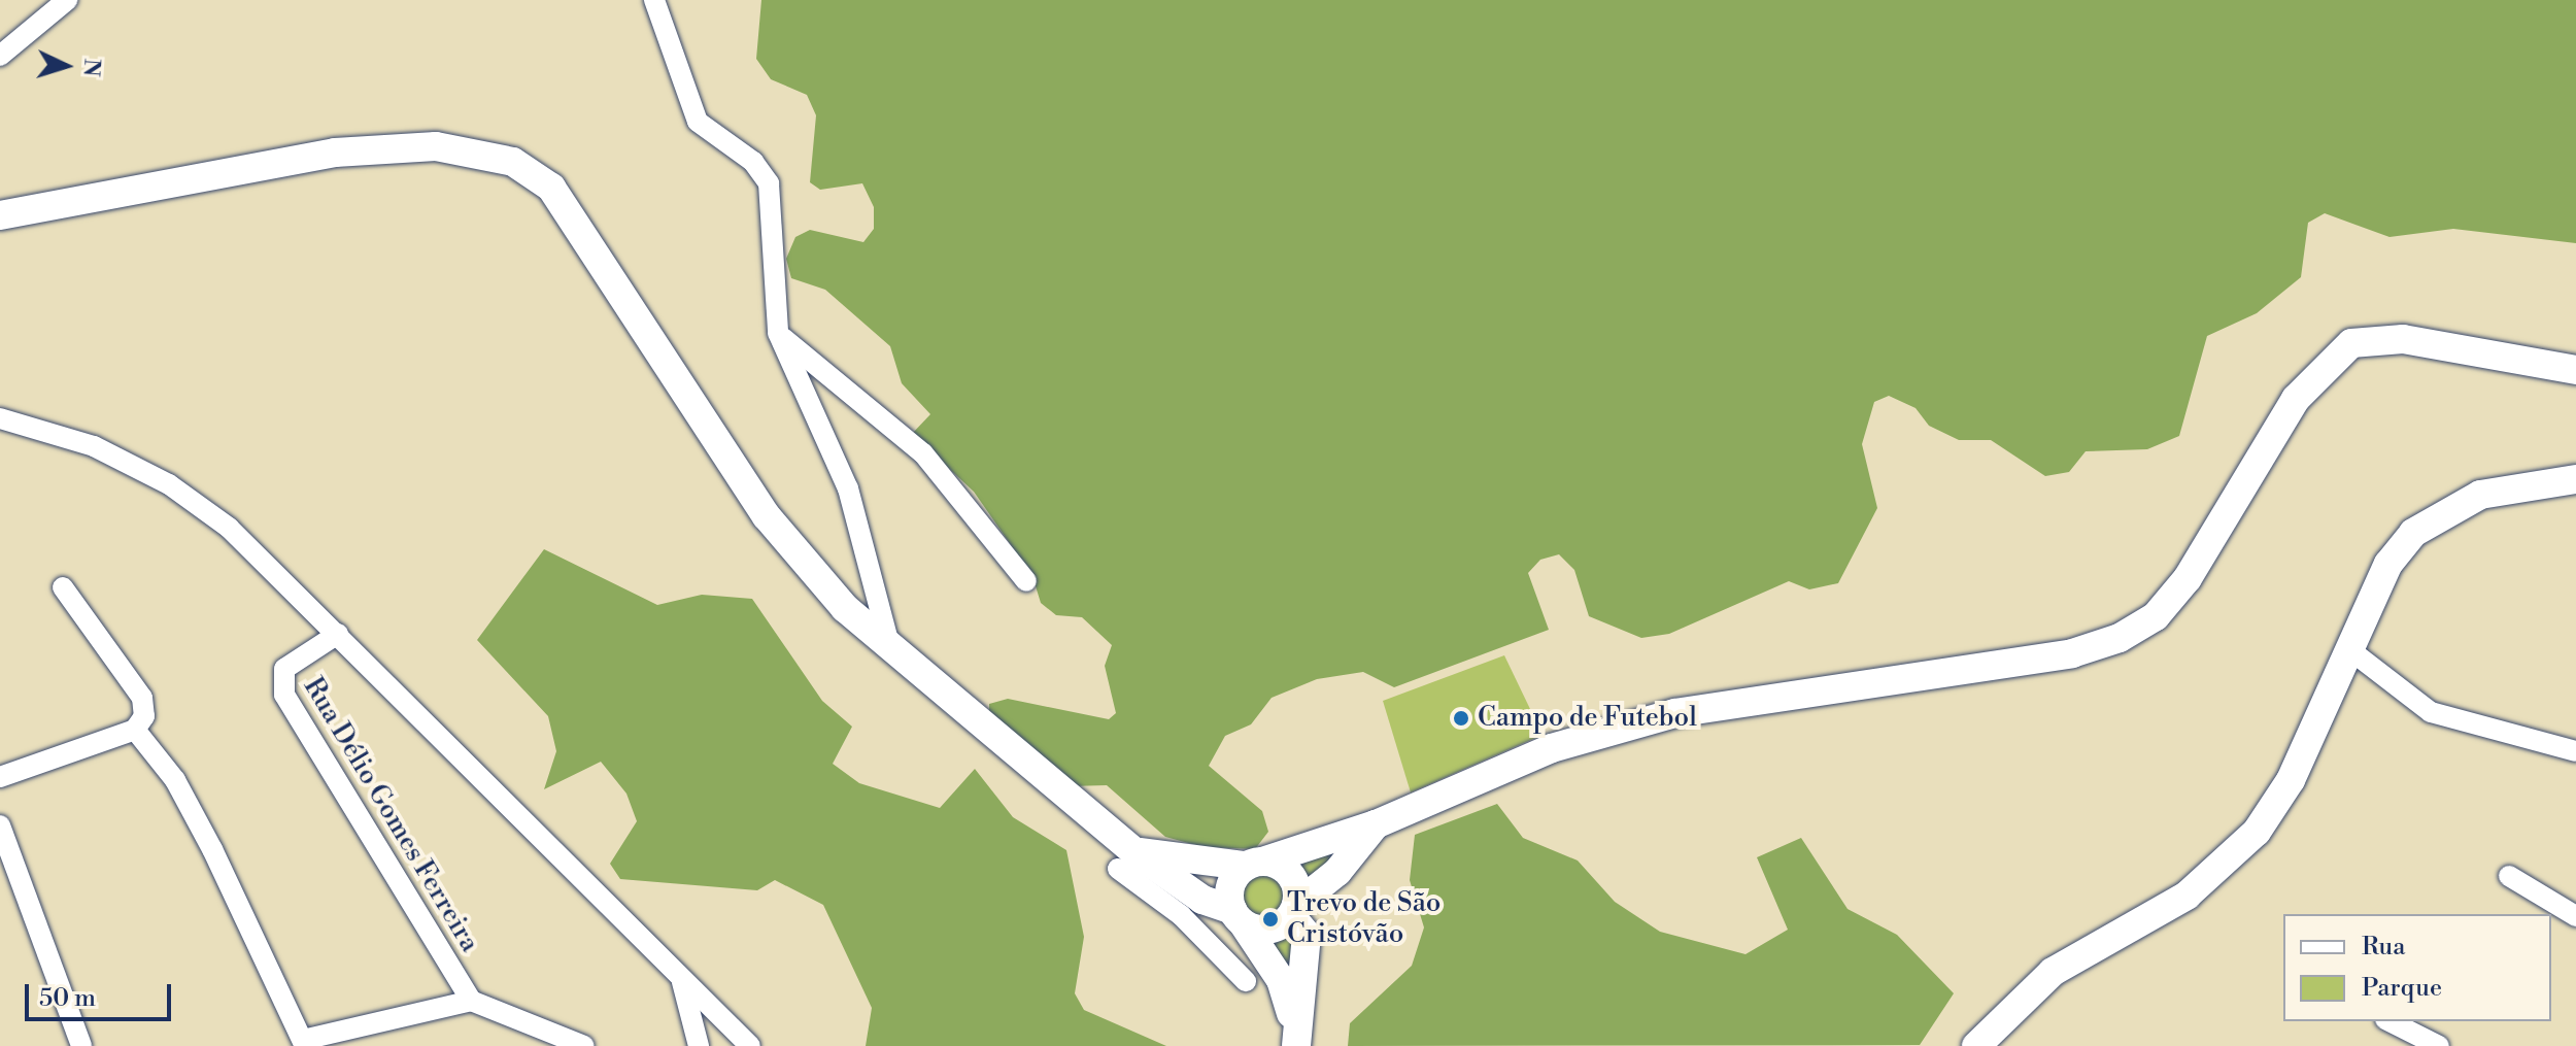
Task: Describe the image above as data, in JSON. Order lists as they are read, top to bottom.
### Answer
{
  "streets": {
    "street": ["Rua Délio Gomes Ferreira"]
  },
  "places": ["Campo de Futebol", "Trevo de São Cristóvão"],
  "legend": ["Rua", "Parque"],
  "scale_bar": "50 m",
  "north": "right"
}
